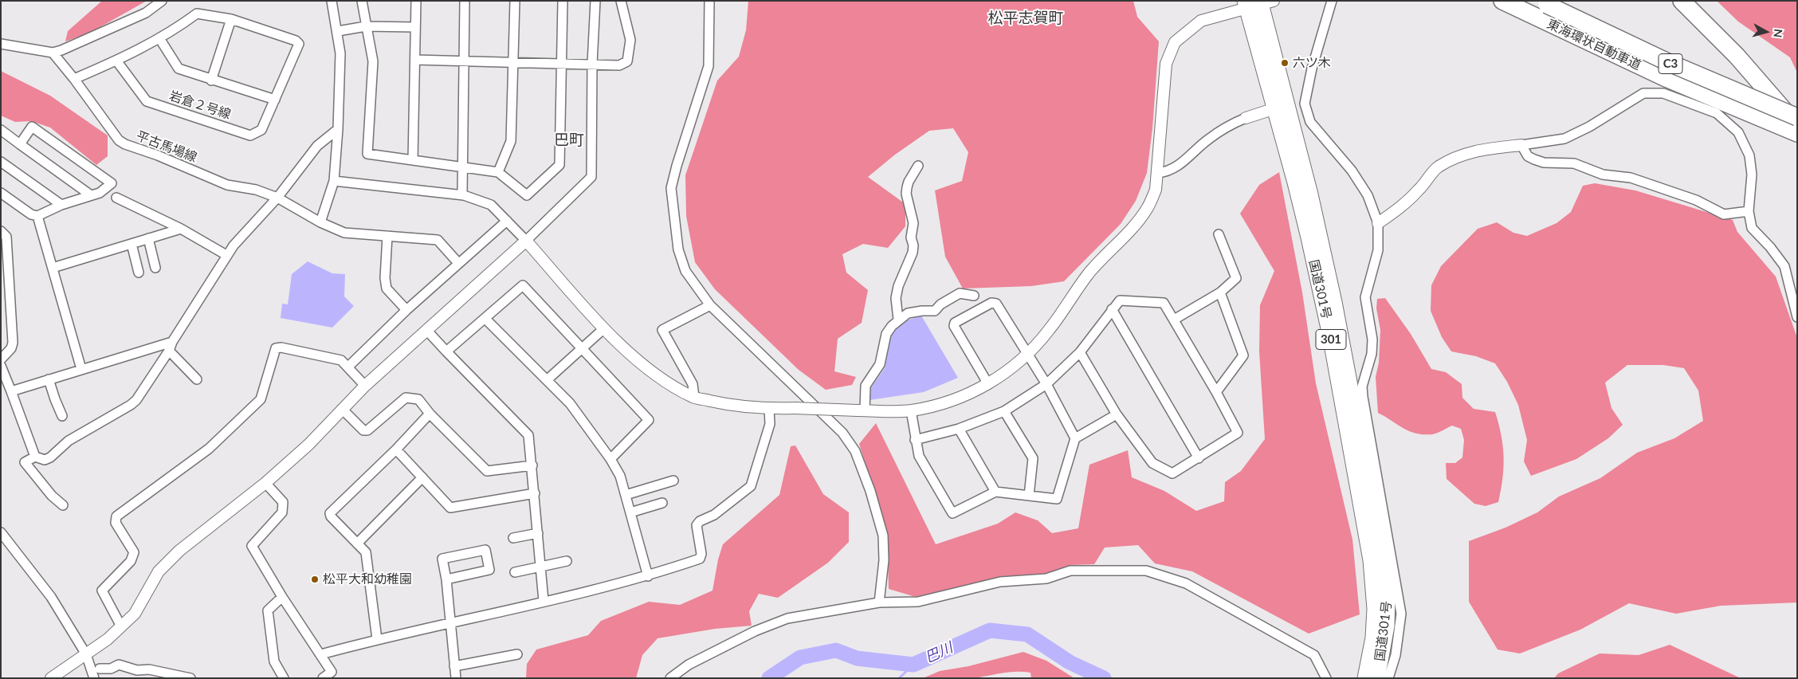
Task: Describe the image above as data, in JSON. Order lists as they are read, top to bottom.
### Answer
{
  "streets": {
    "highway": [
      "東海環状自動車道",
      "C3",
      "国道301号",
      "301"
    ],
    "street": ["岩倉２号線", "平古馬場線"]
  },
  "districts": ["松平志賀町", "巴町"],
  "water": ["巴川"],
  "places": ["六ツ木", "松平大和幼稚園"],
  "north": "right"
}
